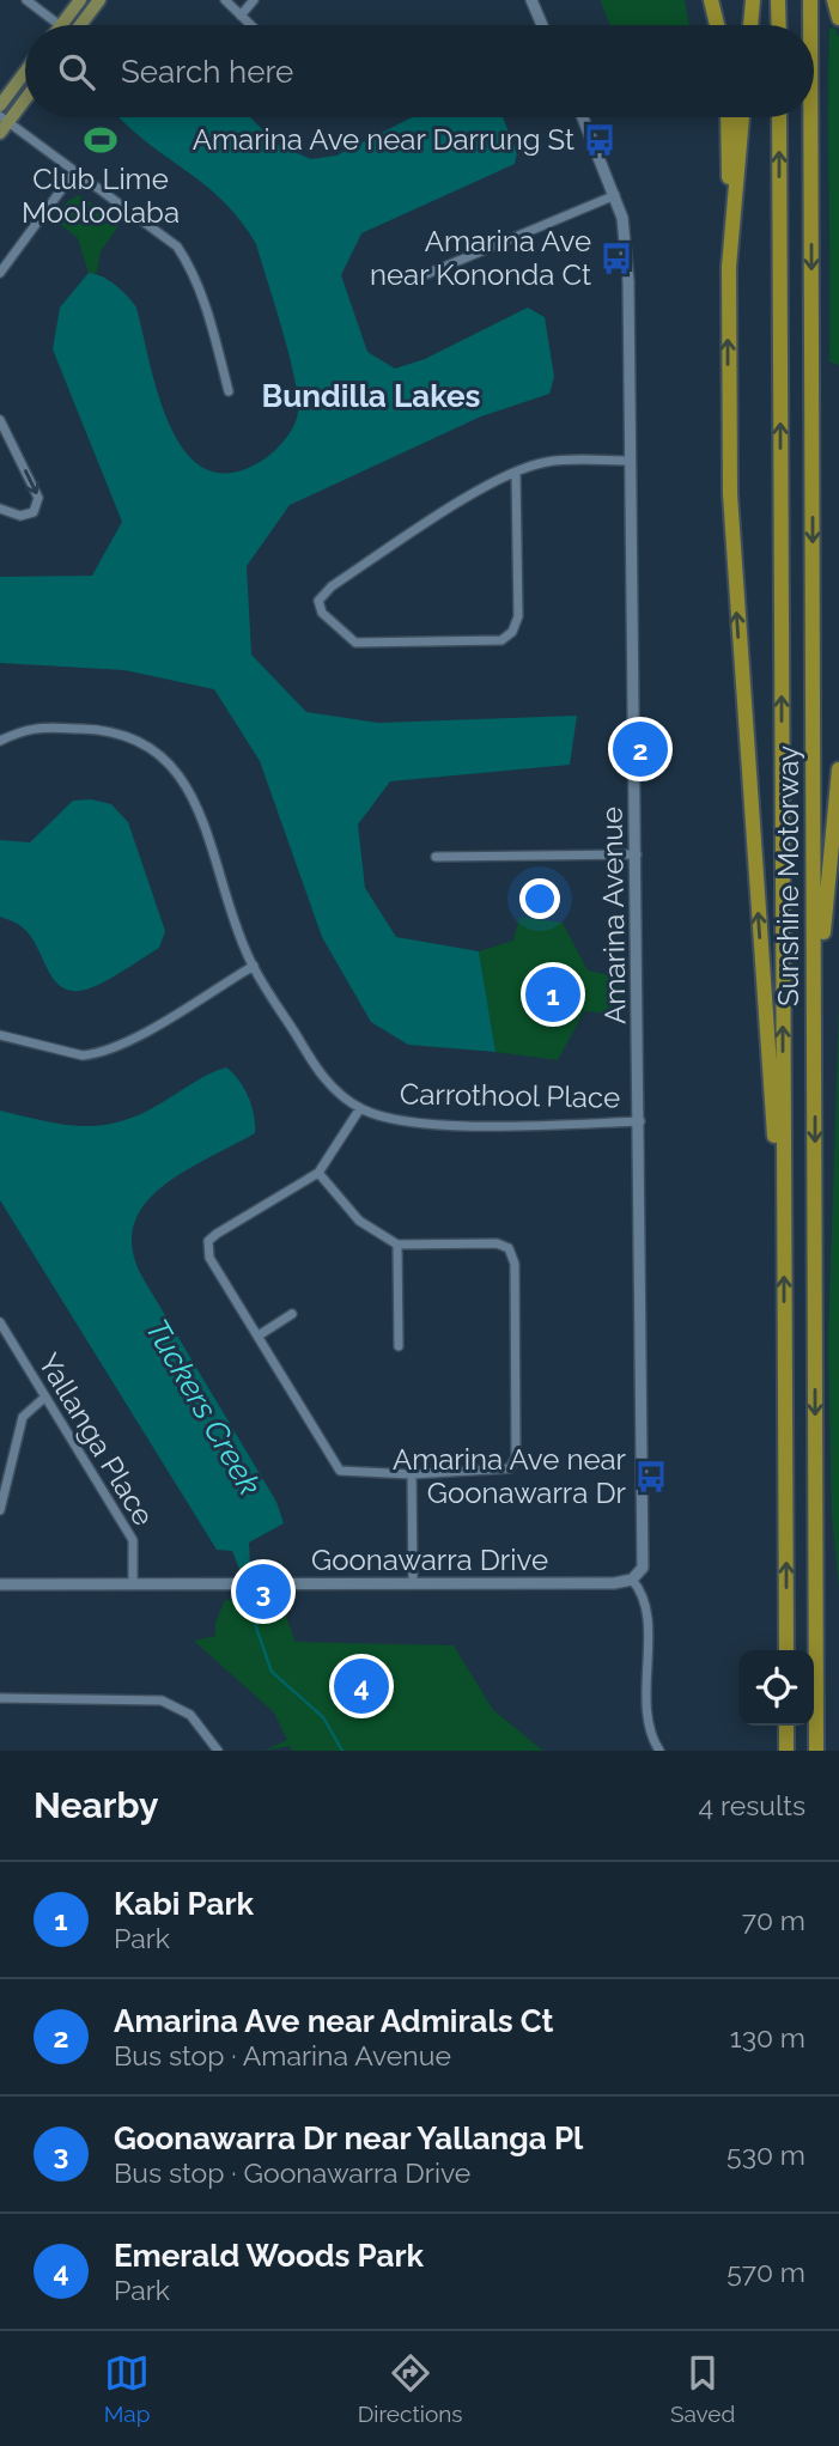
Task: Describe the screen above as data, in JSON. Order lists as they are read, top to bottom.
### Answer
{
  "streets": {
    "highway": ["Sunshine Motorway"],
    "street": [
      "Amarina Avenue",
      "Carrothool Place",
      "Yallanga Place",
      "Goonawarra Drive"
    ]
  },
  "crossings": [
    ["Amarina Avenue", "Carrothool Place"],
    ["Amarina Avenue", "Goonawarra Drive"],
    ["Yallanga Place", "Goonawarra Drive"]
  ],
  "districts": ["Bundilla Lakes"],
  "water": ["Tuckers Creek"],
  "places": {
    "sports": ["Club Lime Mooloolaba"],
    "bus stop": ["Amarina Ave near Darrung St", "Amarina Ave near Kononda Ct", "Amarina Ave near Goonawarra Dr"]
  },
  "page": {
    "search": "Search here",
    "pins": [
      "2",
      "1",
      "3",
      "4"
    ],
    "heading": ["Nearby", "4 results"],
    "list": [
      {
        "mark": "1",
        "name": "Kabi Park",
        "note": "Park",
        "value": "70 m"
      },
      {
        "mark": "2",
        "name": "Amarina Ave near Admirals Ct",
        "note": "Bus stop · Amarina Avenue",
        "value": "130 m"
      },
      {
        "mark": "3",
        "name": "Goonawarra Dr near Yallanga Pl",
        "note": "Bus stop · Goonawarra Drive",
        "value": "530 m"
      },
      {
        "mark": "4",
        "name": "Emerald Woods Park",
        "note": "Park",
        "value": "570 m"
      }
    ],
    "nav": ["Map", "Directions", "Saved"]
  }
}
